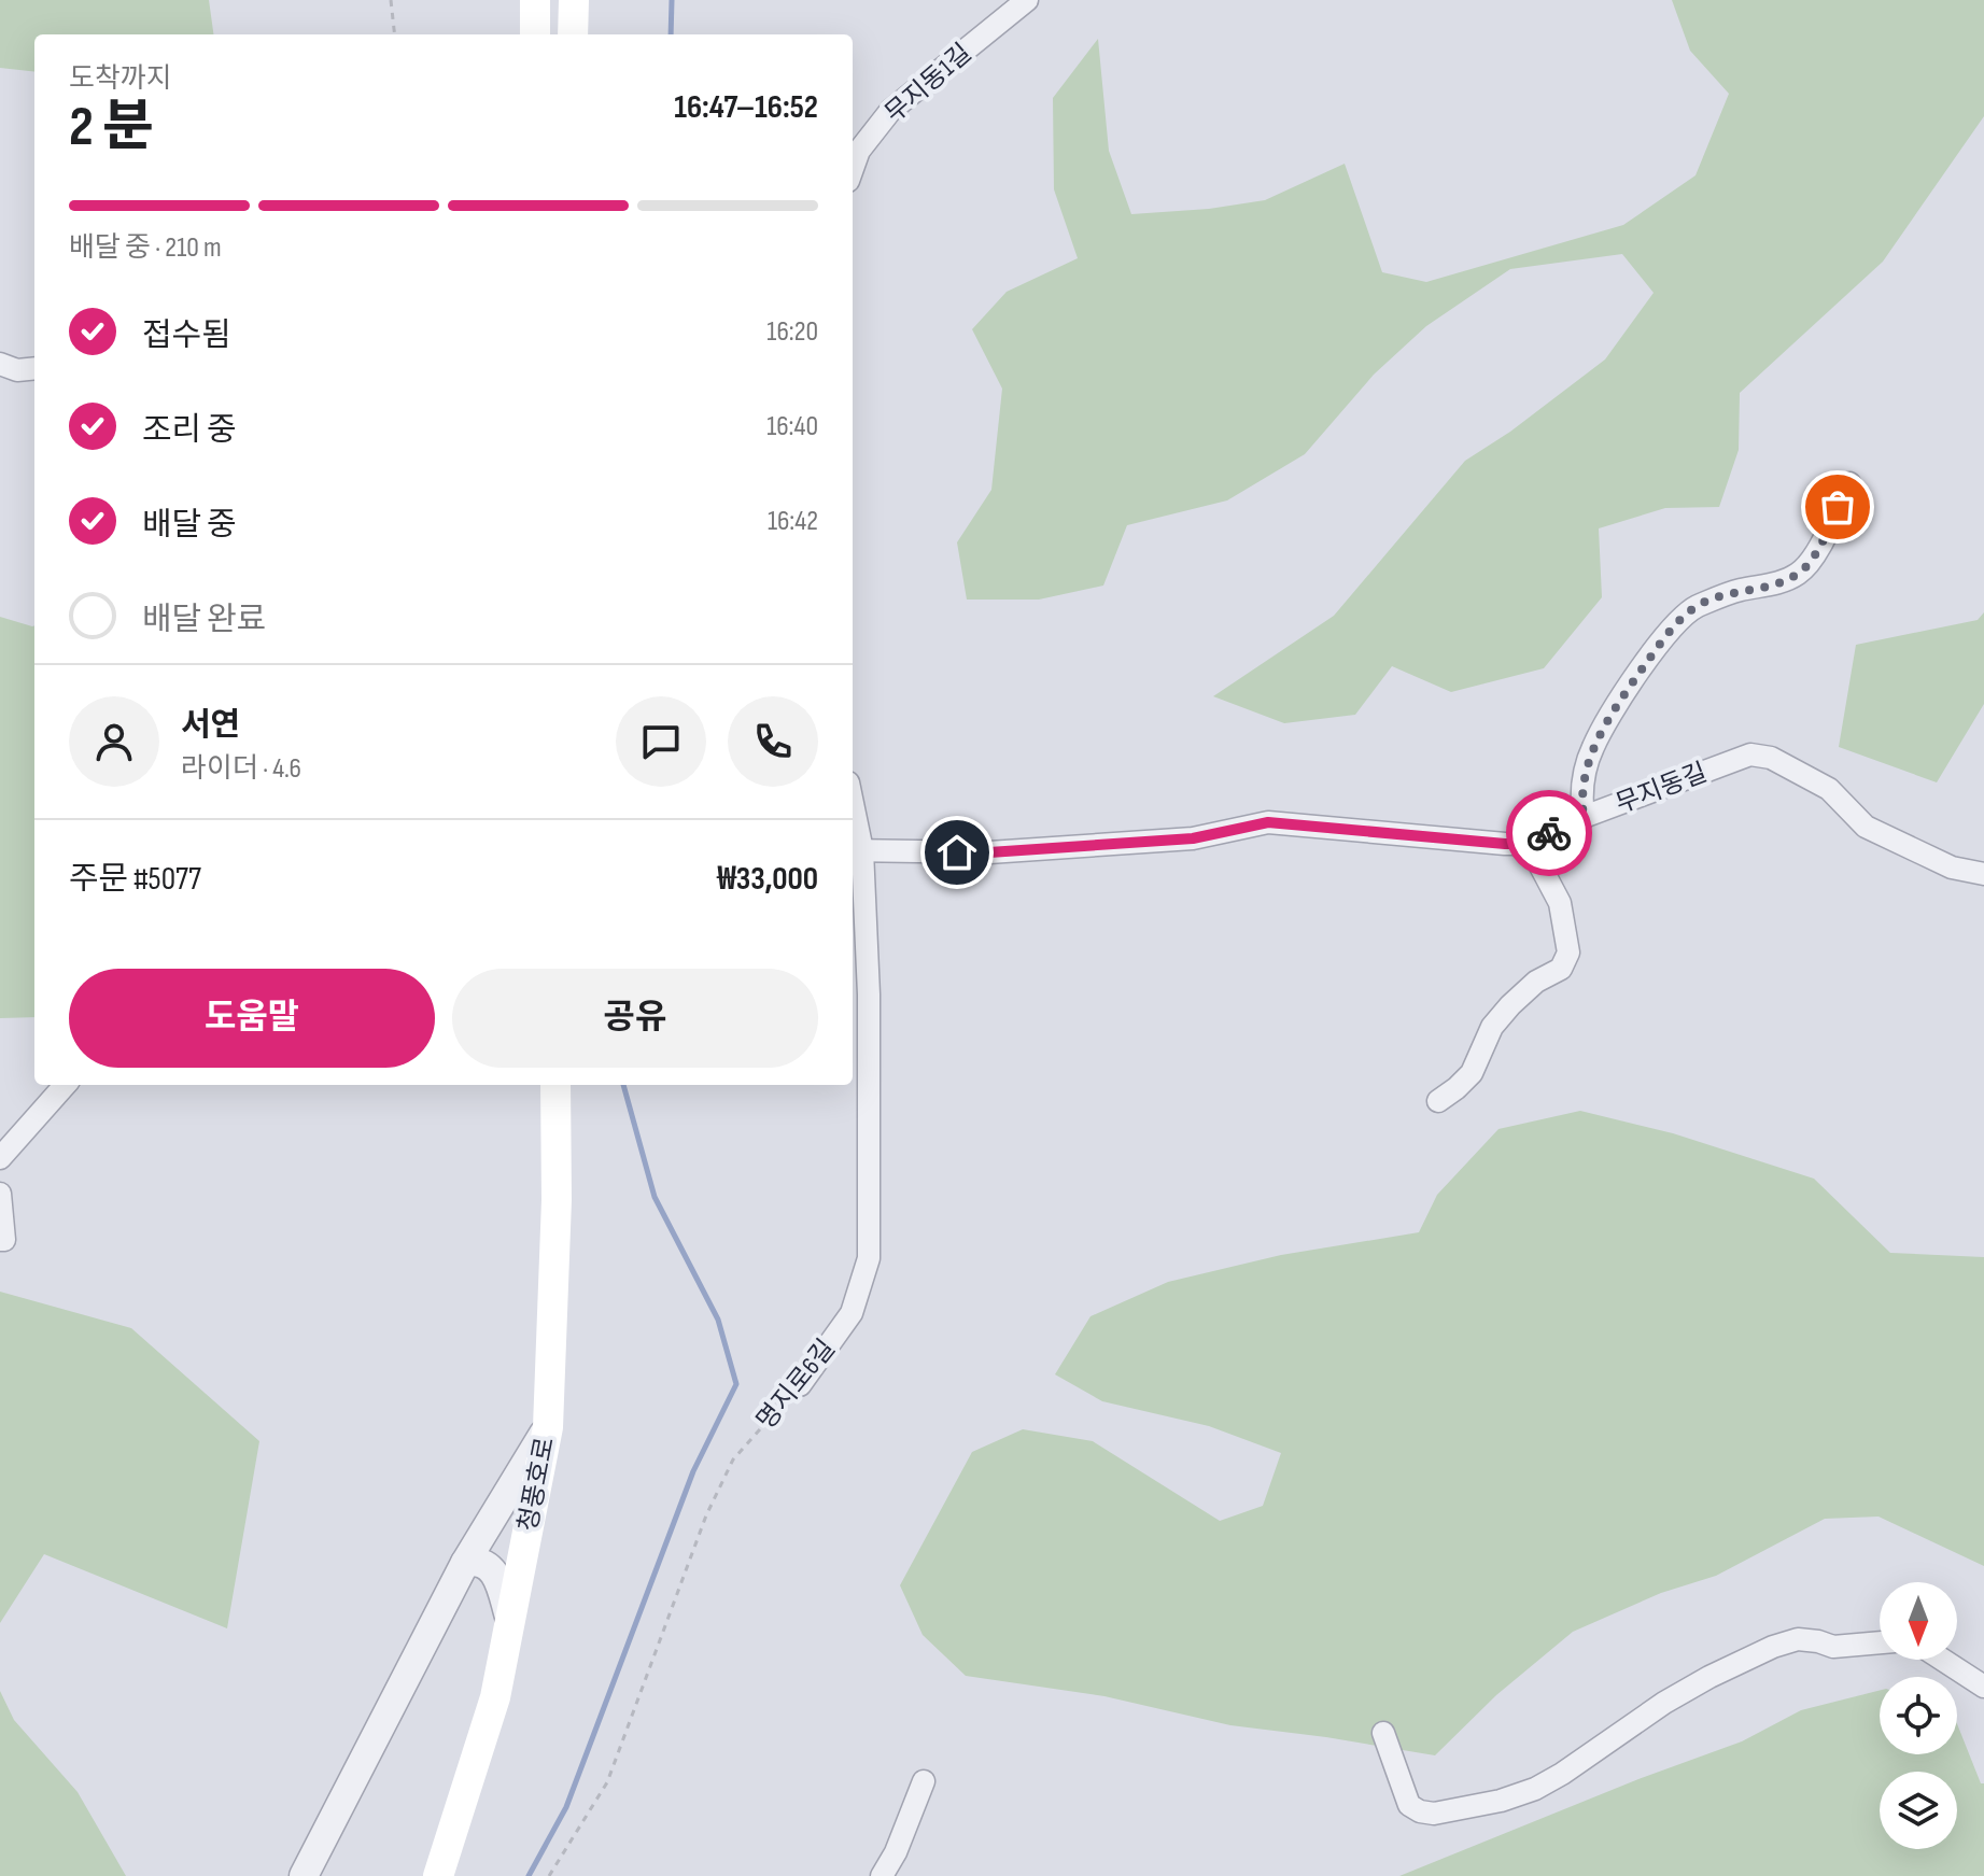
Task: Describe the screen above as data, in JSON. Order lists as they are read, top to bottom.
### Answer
{
  "streets": {
    "main road": ["청풍호로"],
    "street": ["무지동1길", "무지동길", "명지로6길"]
  },
  "crossings": [
    ["무지동길", "명지로6길"]
  ],
  "north": "bottom",
  "page": {
    "heading": ["2 분", "도착까지", "16:47–16:52"],
    "panel": [
      "서연",
      "라이더 · 4.6",
      "주문 #5077",
      "₩33,000"
    ],
    "bar": "배달 중 · 210 m",
    "list": [
      ["접수됨", "16:20"],
      ["조리 중", "16:40"],
      ["배달 중", "16:42"],
      "배달 완료"
    ],
    "buttons": ["도움말", "공유"]
  }
}
